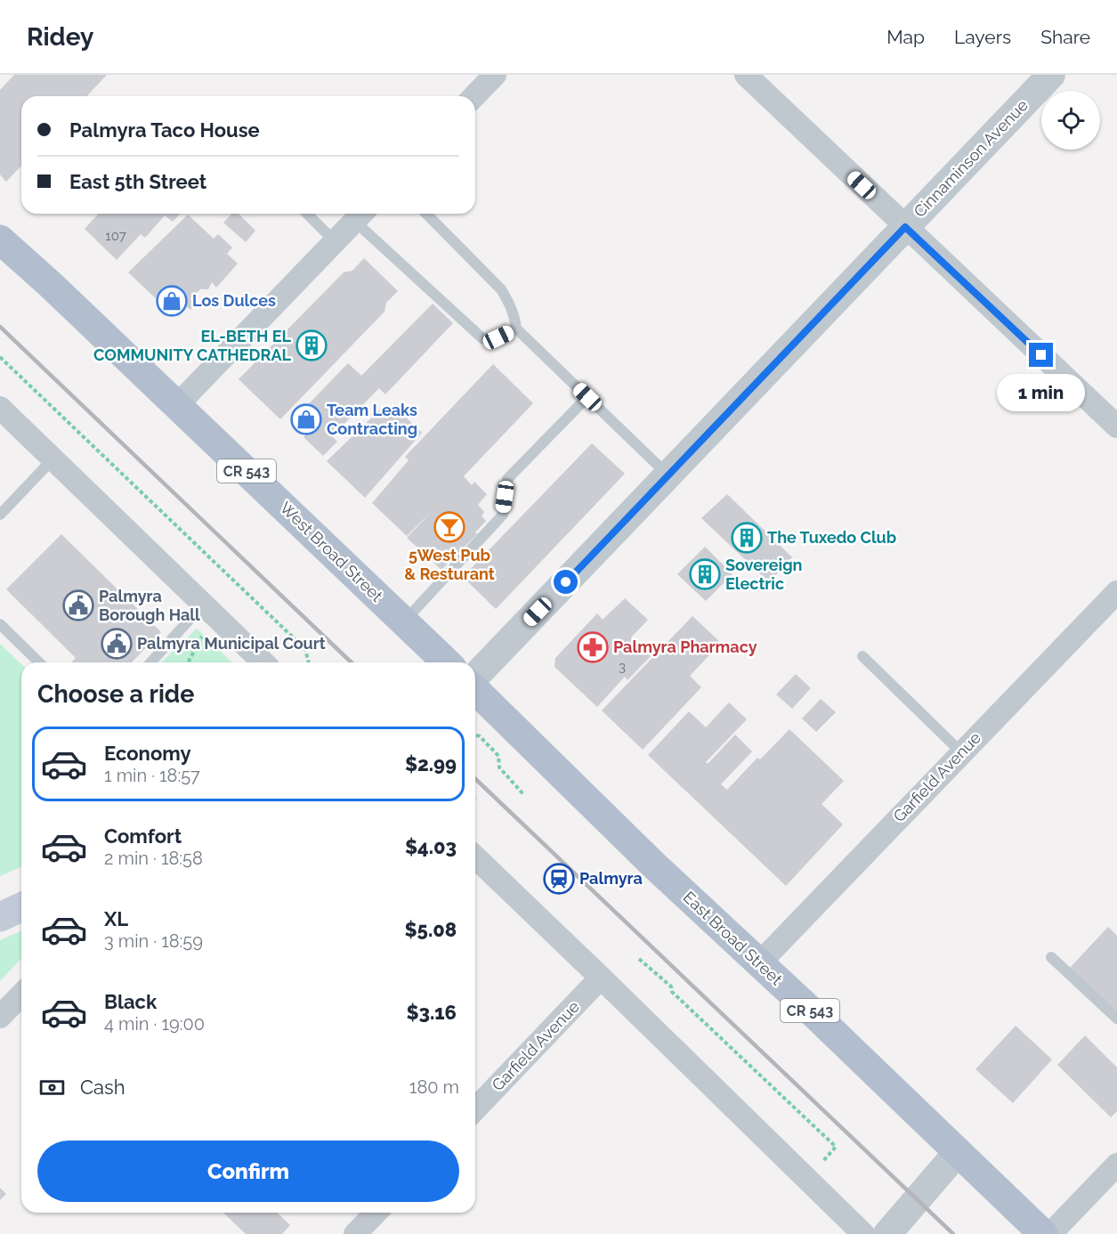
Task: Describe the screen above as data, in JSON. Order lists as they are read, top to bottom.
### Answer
{
  "streets": {
    "main road": ["CR 543", "West Broad Street", "East Broad Street"],
    "street": ["Cinnaminson Avenue", "Garfield Avenue"]
  },
  "crossings": [
    ["Garfield Avenue", "East Broad Street"]
  ],
  "places": {
    "shop": ["Los Dulces", "Team Leaks Contracting"],
    "building": ["EL-BETH EL COMMUNITY CATHEDRAL", "The Tuxedo Club", "Sovereign Electric"],
    "bar": ["5West Pub & Resturant"],
    "public building": ["Palmyra Borough Hall", "Palmyra Municipal Court"],
    "pharmacy": ["Palmyra Pharmacy"],
    "station": ["Palmyra"]
  },
  "house_numbers": ["107", "3"],
  "page": {
    "header": "Ridey",
    "nav": ["Map", "Layers", "Share"],
    "banner": ["Palmyra Taco House", "East 5th Street"],
    "bubble": "1 min",
    "heading": "Choose a ride",
    "list": [
      {
        "name": "Economy",
        "note": "1 min · 18:57",
        "value": "$2.99"
      },
      {
        "name": "Comfort",
        "note": "2 min · 18:58",
        "value": "$4.03"
      },
      {
        "name": "XL",
        "note": "3 min · 18:59",
        "value": "$5.08"
      },
      {
        "name": "Black",
        "note": "4 min · 19:00",
        "value": "$3.16"
      }
    ],
    "pay": ["Cash", "180 m"],
    "buttons": "Confirm"
  }
}
